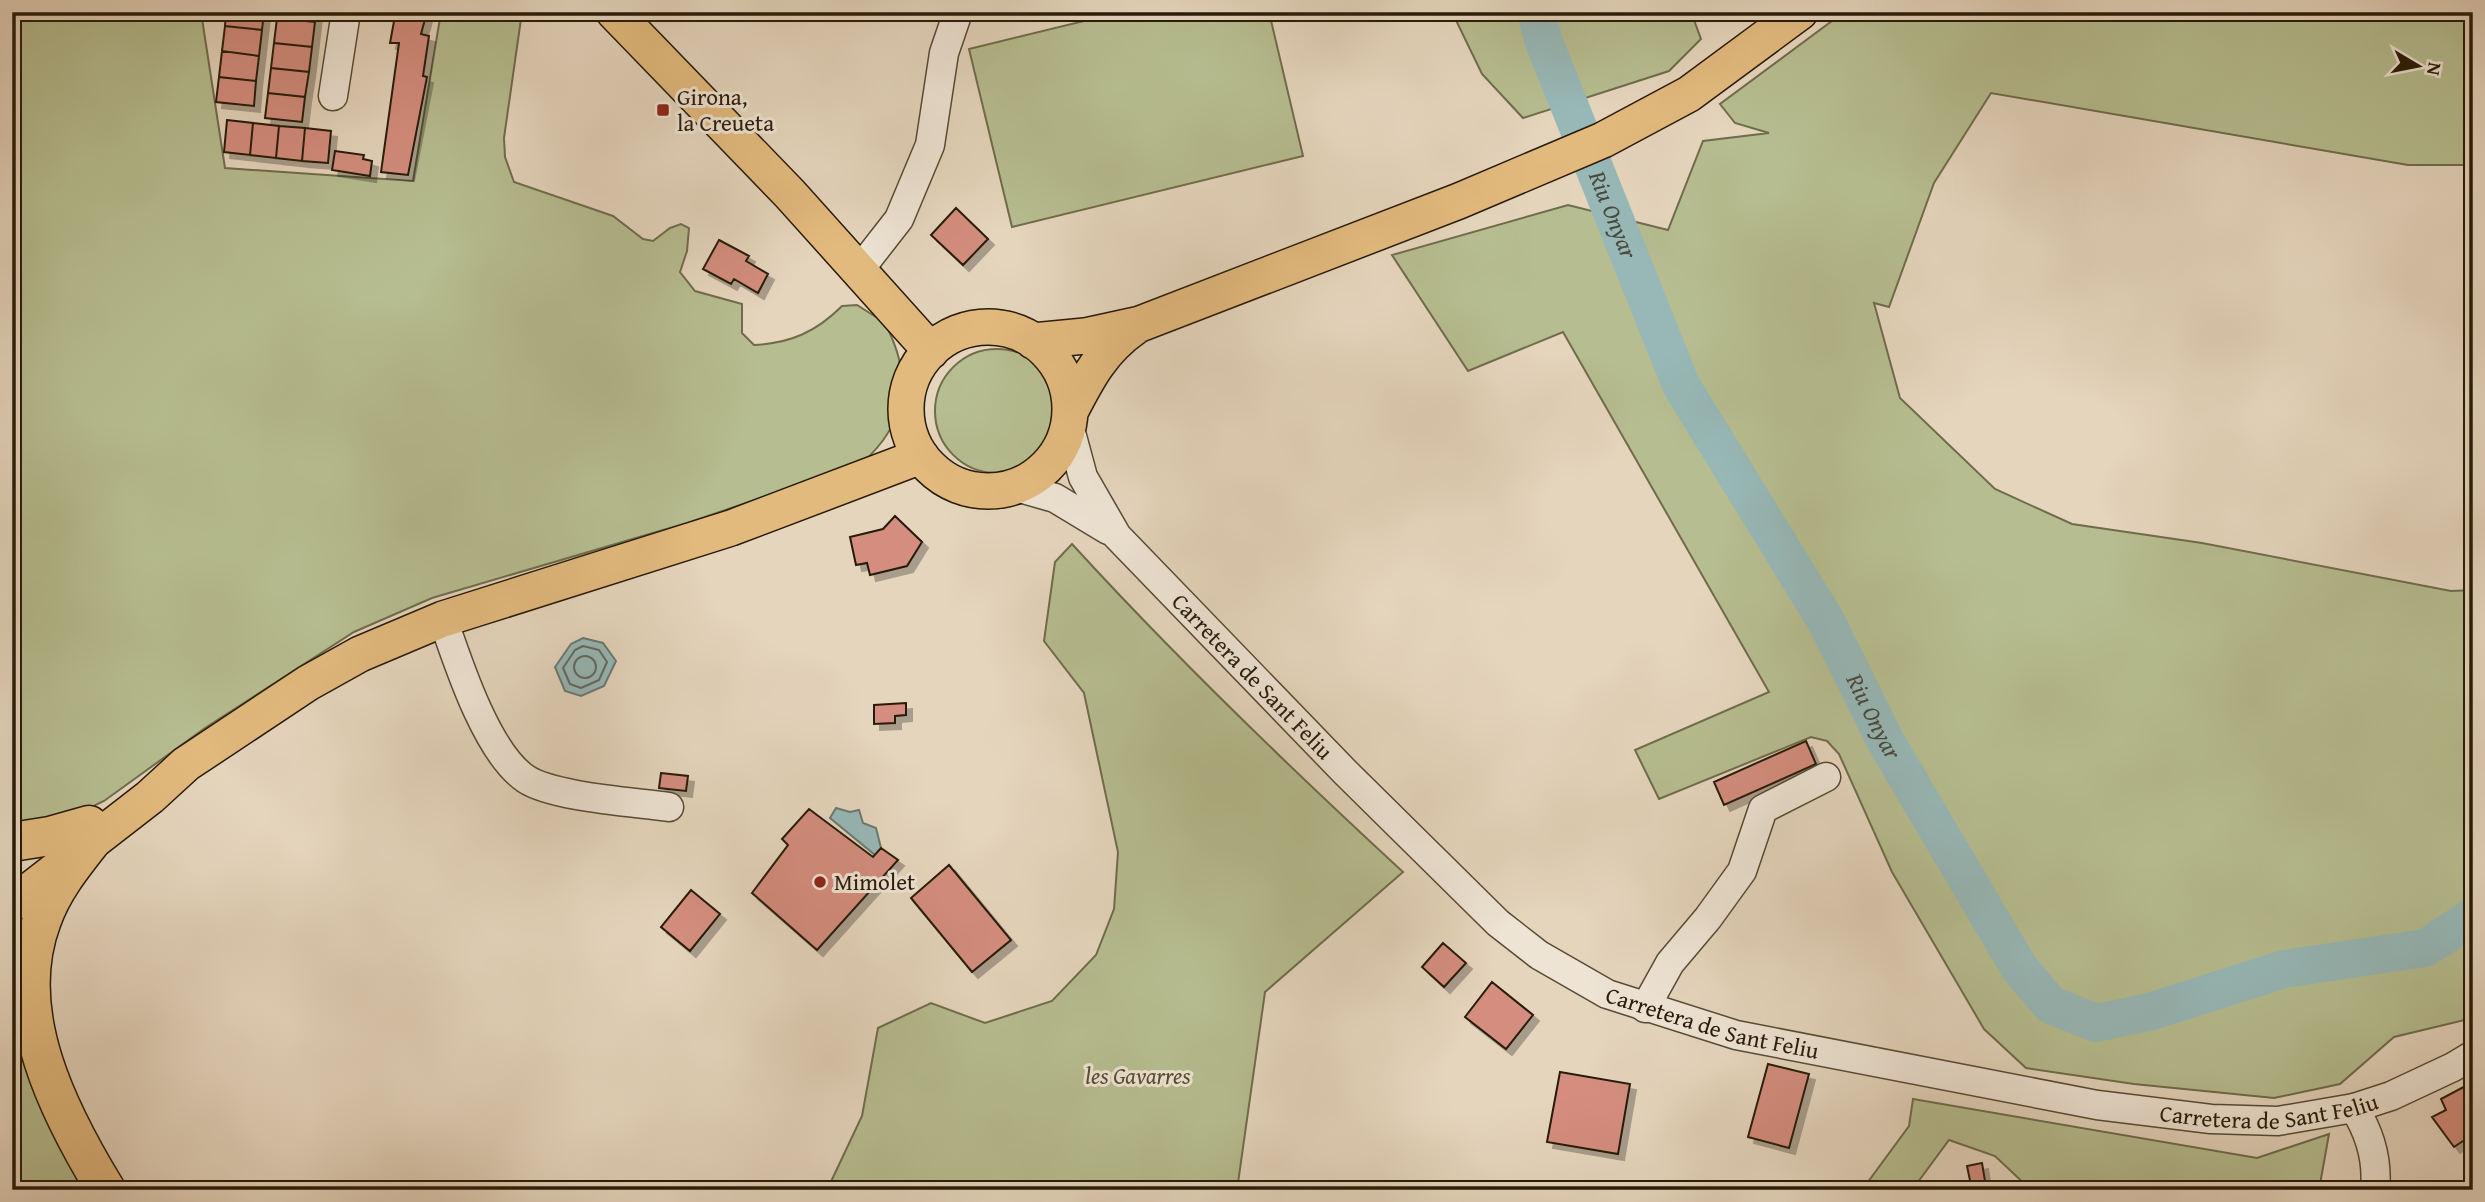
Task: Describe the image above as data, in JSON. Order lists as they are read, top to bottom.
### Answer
{
  "streets": {
    "street": ["Carretera de Sant Feliu"]
  },
  "water": ["Riu Onyar"],
  "parks": ["les Gavarres"],
  "places": {
    "transit": ["Girona, la Creueta"],
    "other": ["Mimolet"]
  },
  "north": "right"
}
